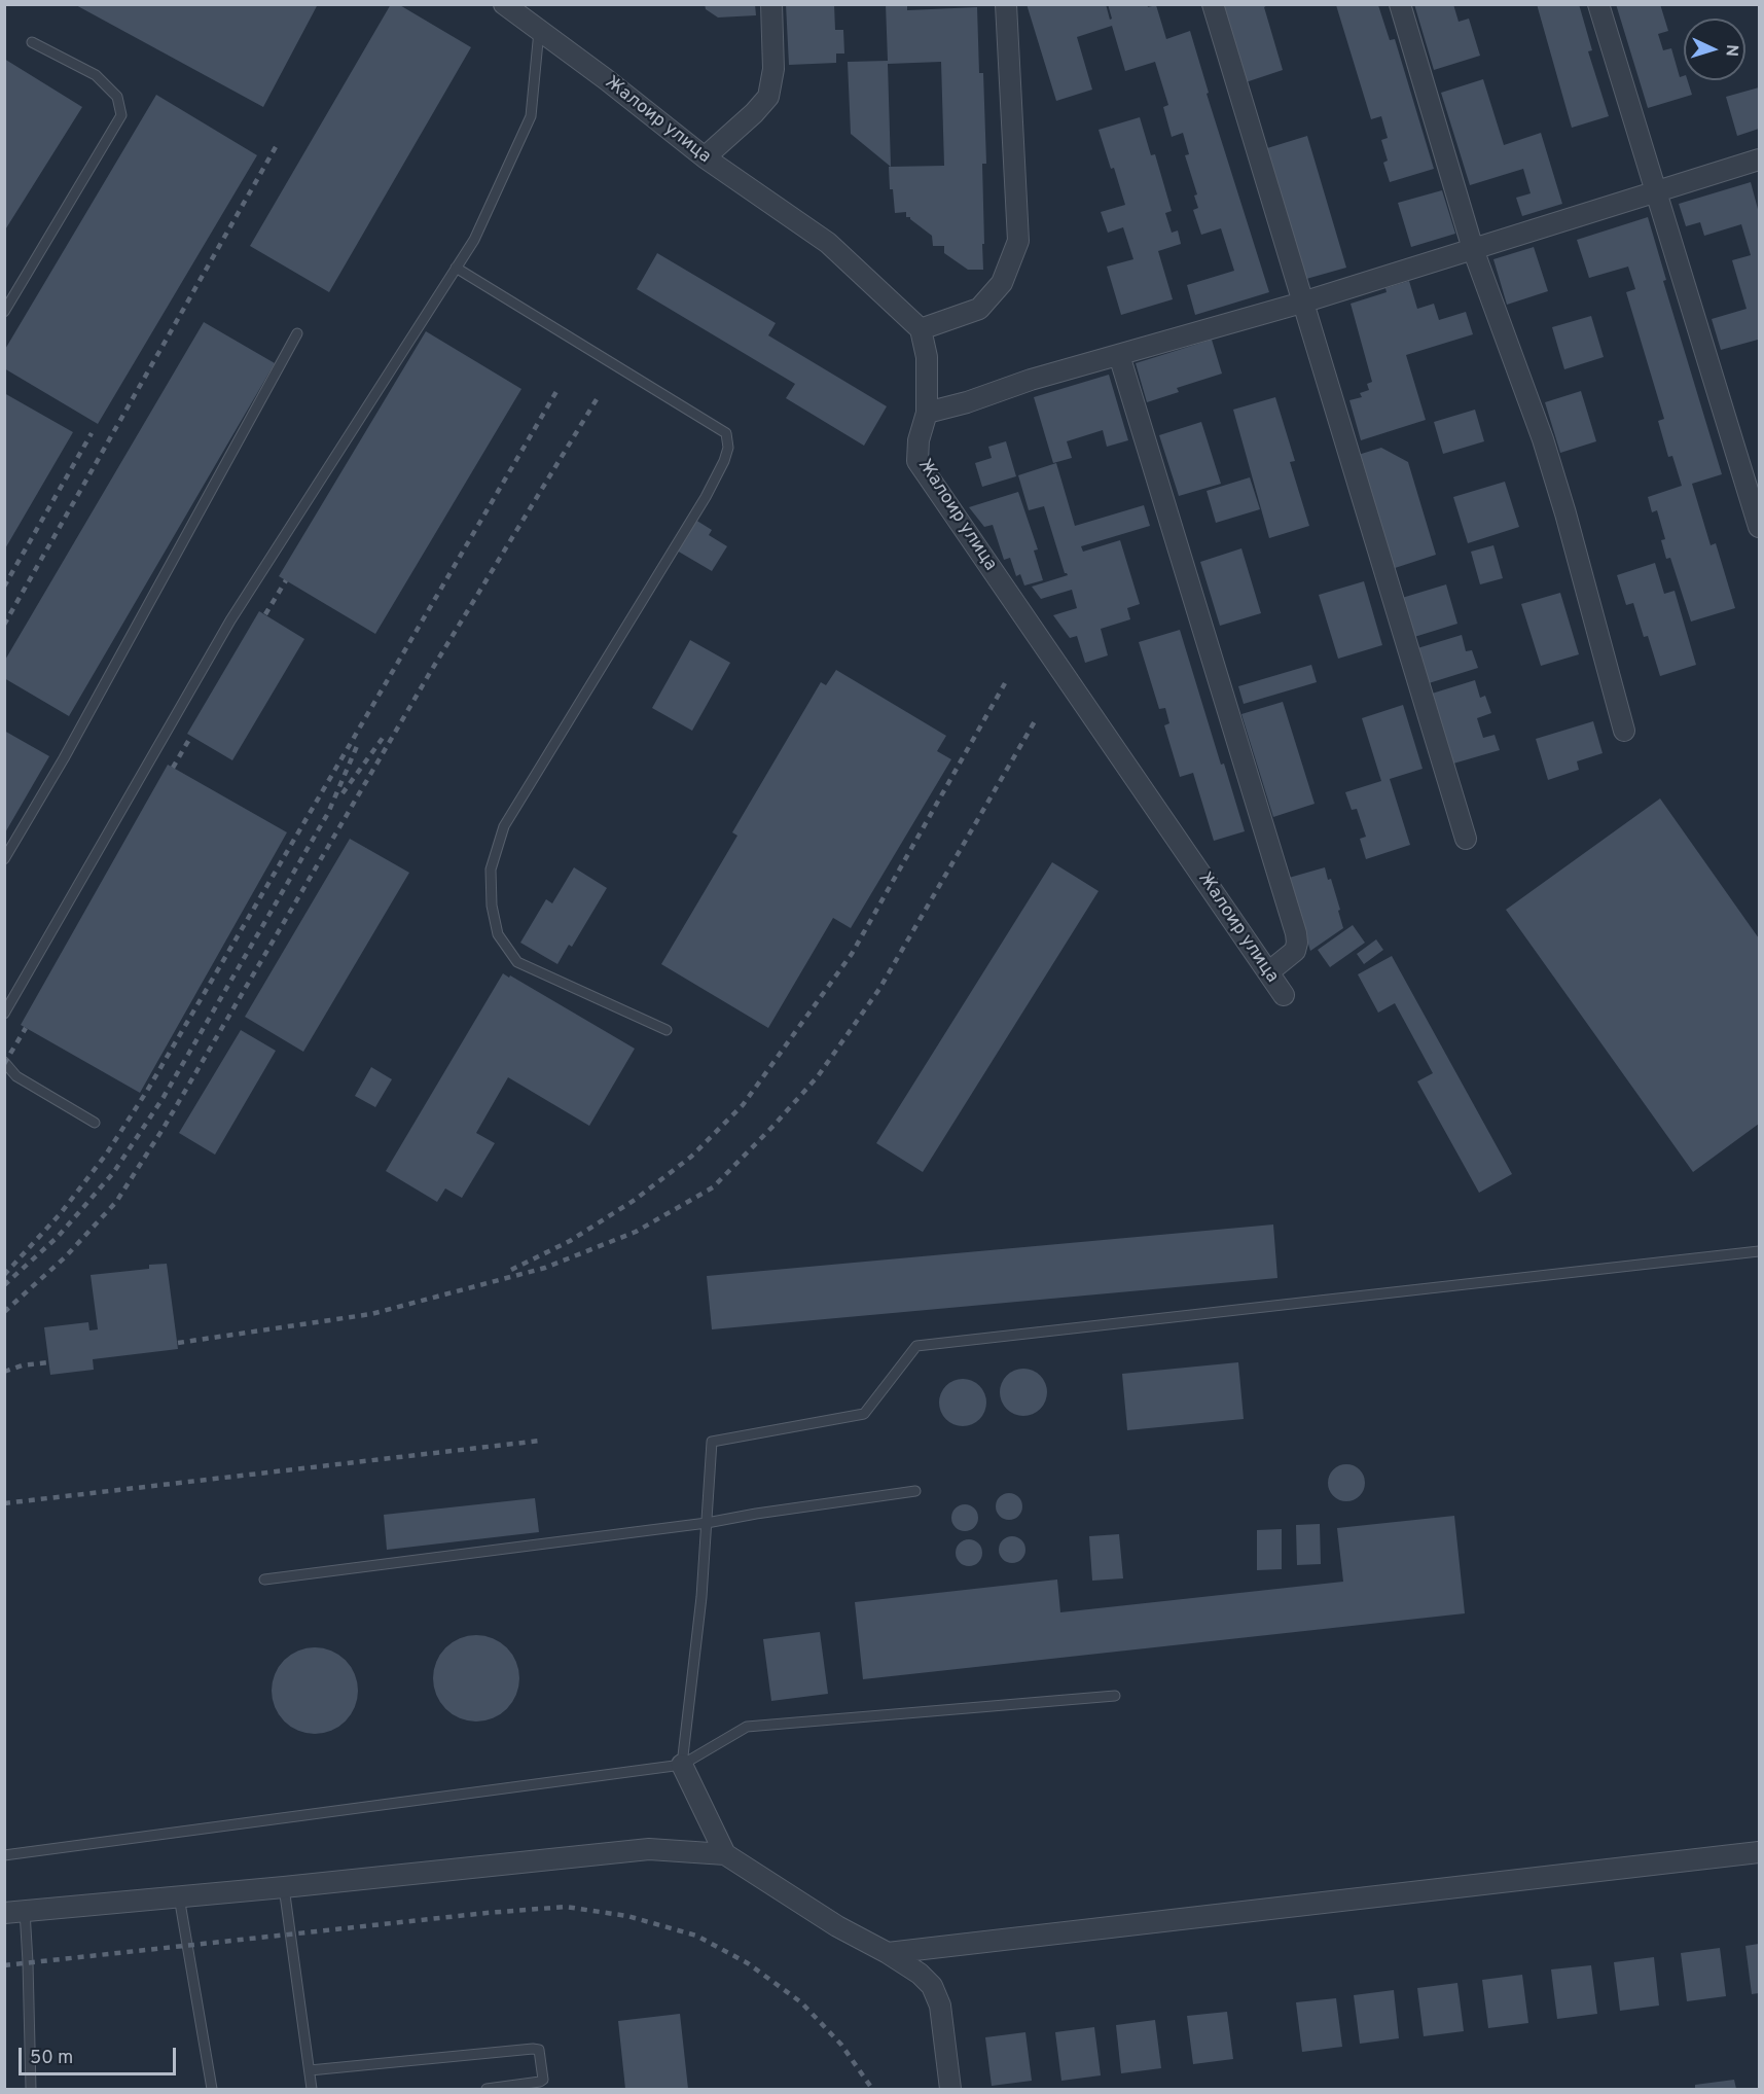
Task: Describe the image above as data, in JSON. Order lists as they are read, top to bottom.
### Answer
{
  "streets": {
    "street": ["Жалоир улица"]
  },
  "scale_bar": "50 m",
  "north": "right"
}
